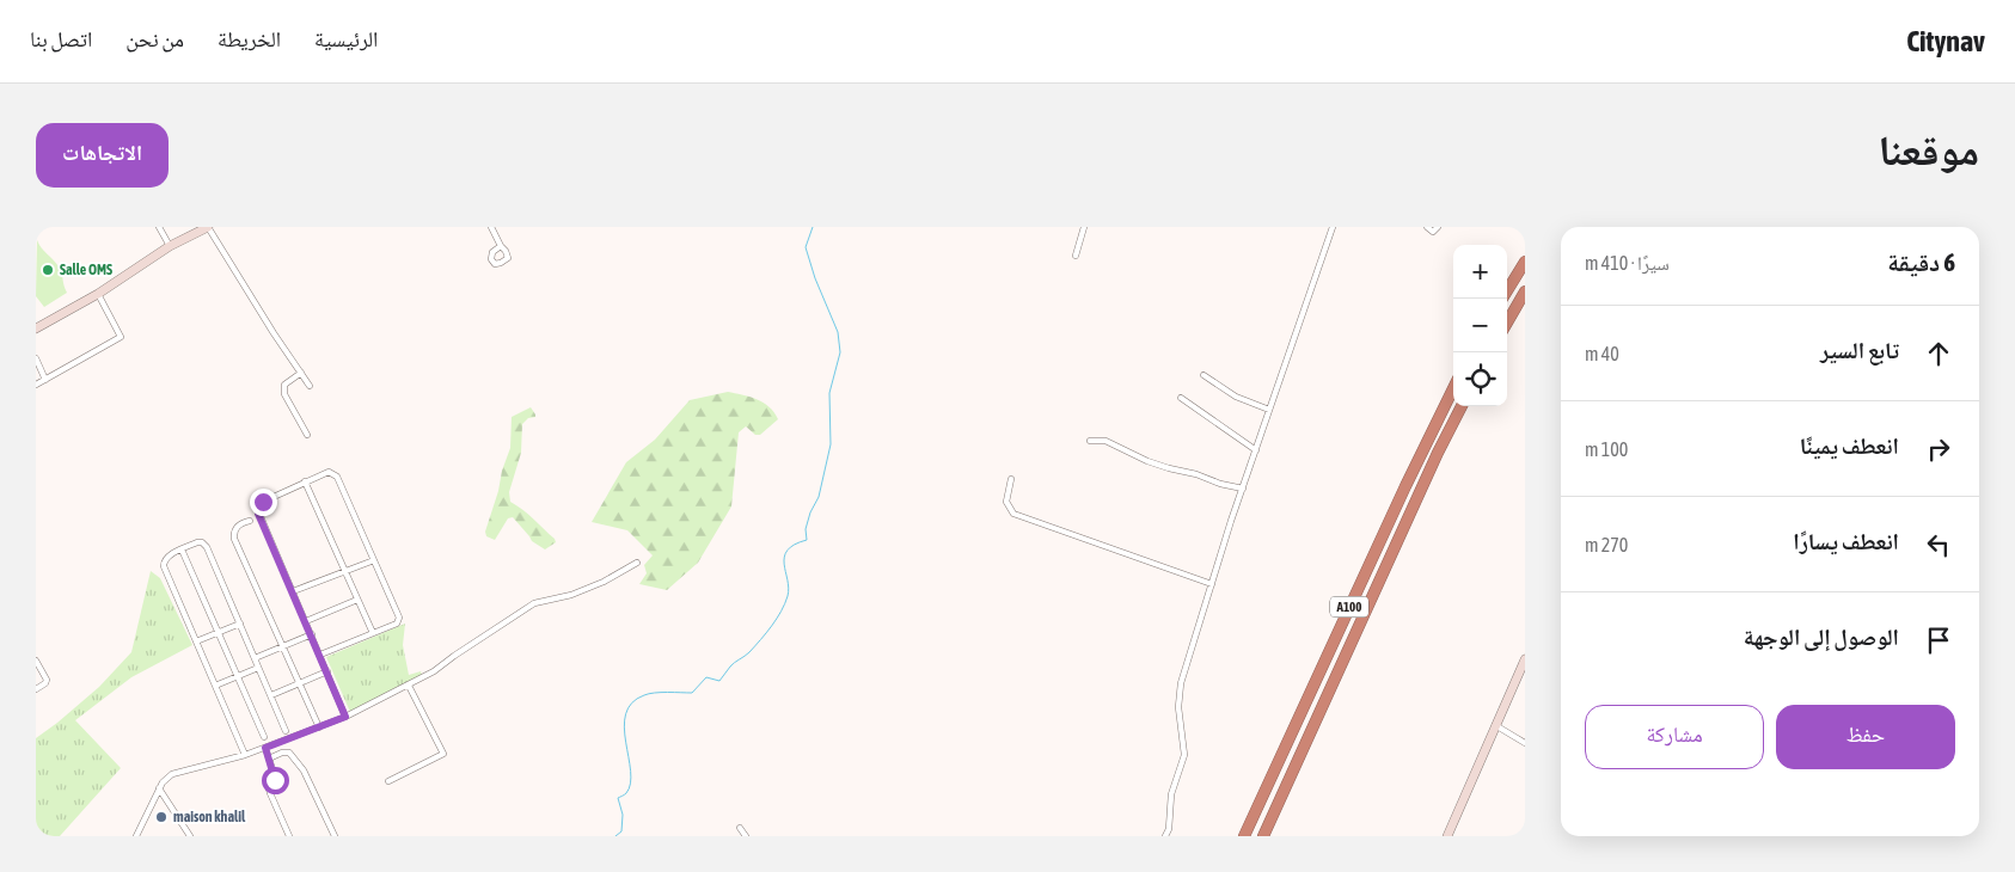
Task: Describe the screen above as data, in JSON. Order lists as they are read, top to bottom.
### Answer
{
  "streets": {
    "highway": ["A100"]
  },
  "places": ["Salle OMS", "maison khalil"],
  "page": {
    "header": "Citynav",
    "nav": [
      "الرئيسية",
      "الخريطة",
      "من نحن",
      "اتصل بنا"
    ],
    "title": "موقعنا",
    "buttons": [
      "الاتجاهات",
      ["حفظ", "مشاركة"]
    ],
    "heading": ["6 دقيقة", "سيرًا · 410 m"],
    "map_buttons": ["+", "−"],
    "list": [
      ["تابع السير", "40 m"],
      ["انعطف يمينًا", "100 m"],
      ["انعطف يسارًا", "270 m"],
      "الوصول إلى الوجهة"
    ]
  }
}
